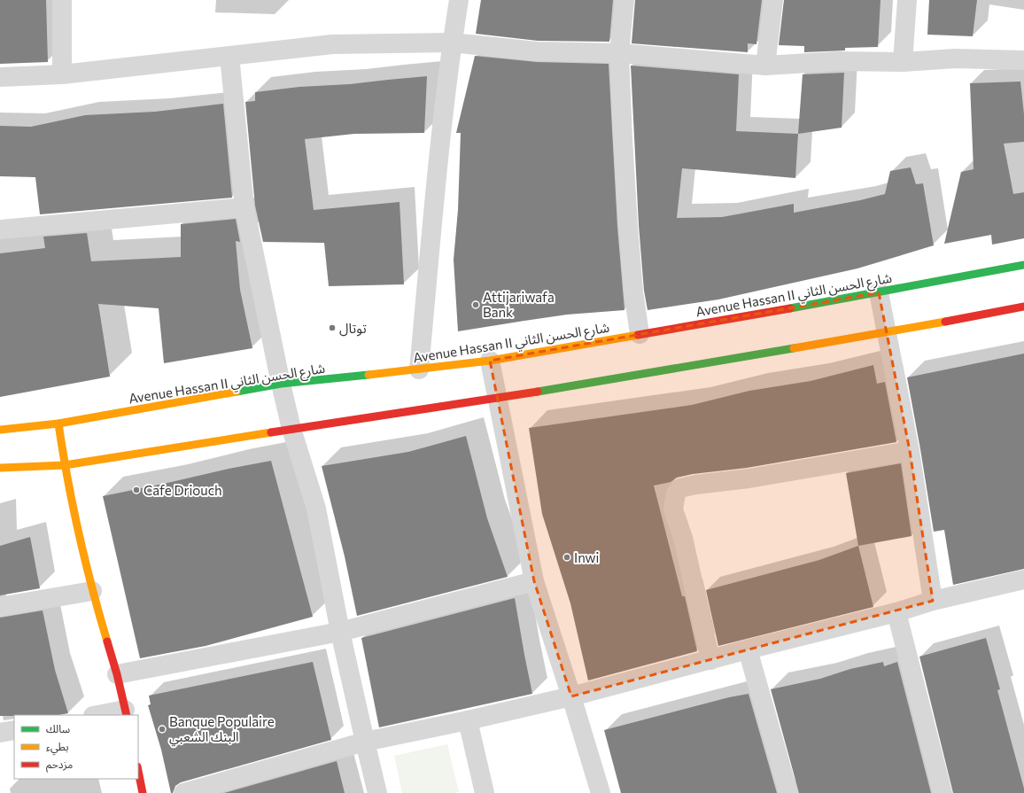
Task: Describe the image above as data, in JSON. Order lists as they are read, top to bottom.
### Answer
{
  "streets": {
    "main road": ["Avenue Hassan II شارع الحسن الثاني"]
  },
  "places": [
    "Attijariwafa Bank",
    "توتال",
    "Cafe Driouch",
    "Inwi",
    "Banque Populaire البنك الشعبي"
  ],
  "legend": ["سالك", "بطيء", "مزدحم"]
}
